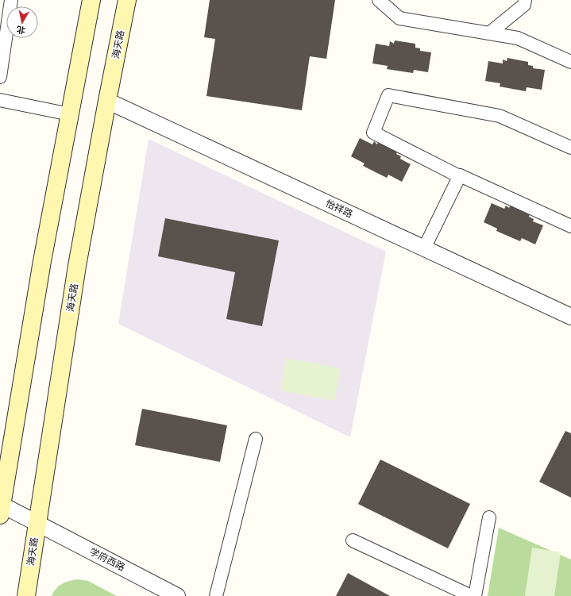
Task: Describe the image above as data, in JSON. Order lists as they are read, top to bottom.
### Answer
{
  "streets": {
    "main road": ["海天路"],
    "street": ["怡祥路", "学府西路"]
  },
  "crossings": [
    ["海天路", "怡祥路"],
    ["海天路", "学府西路"]
  ],
  "north": "bottom"
}
